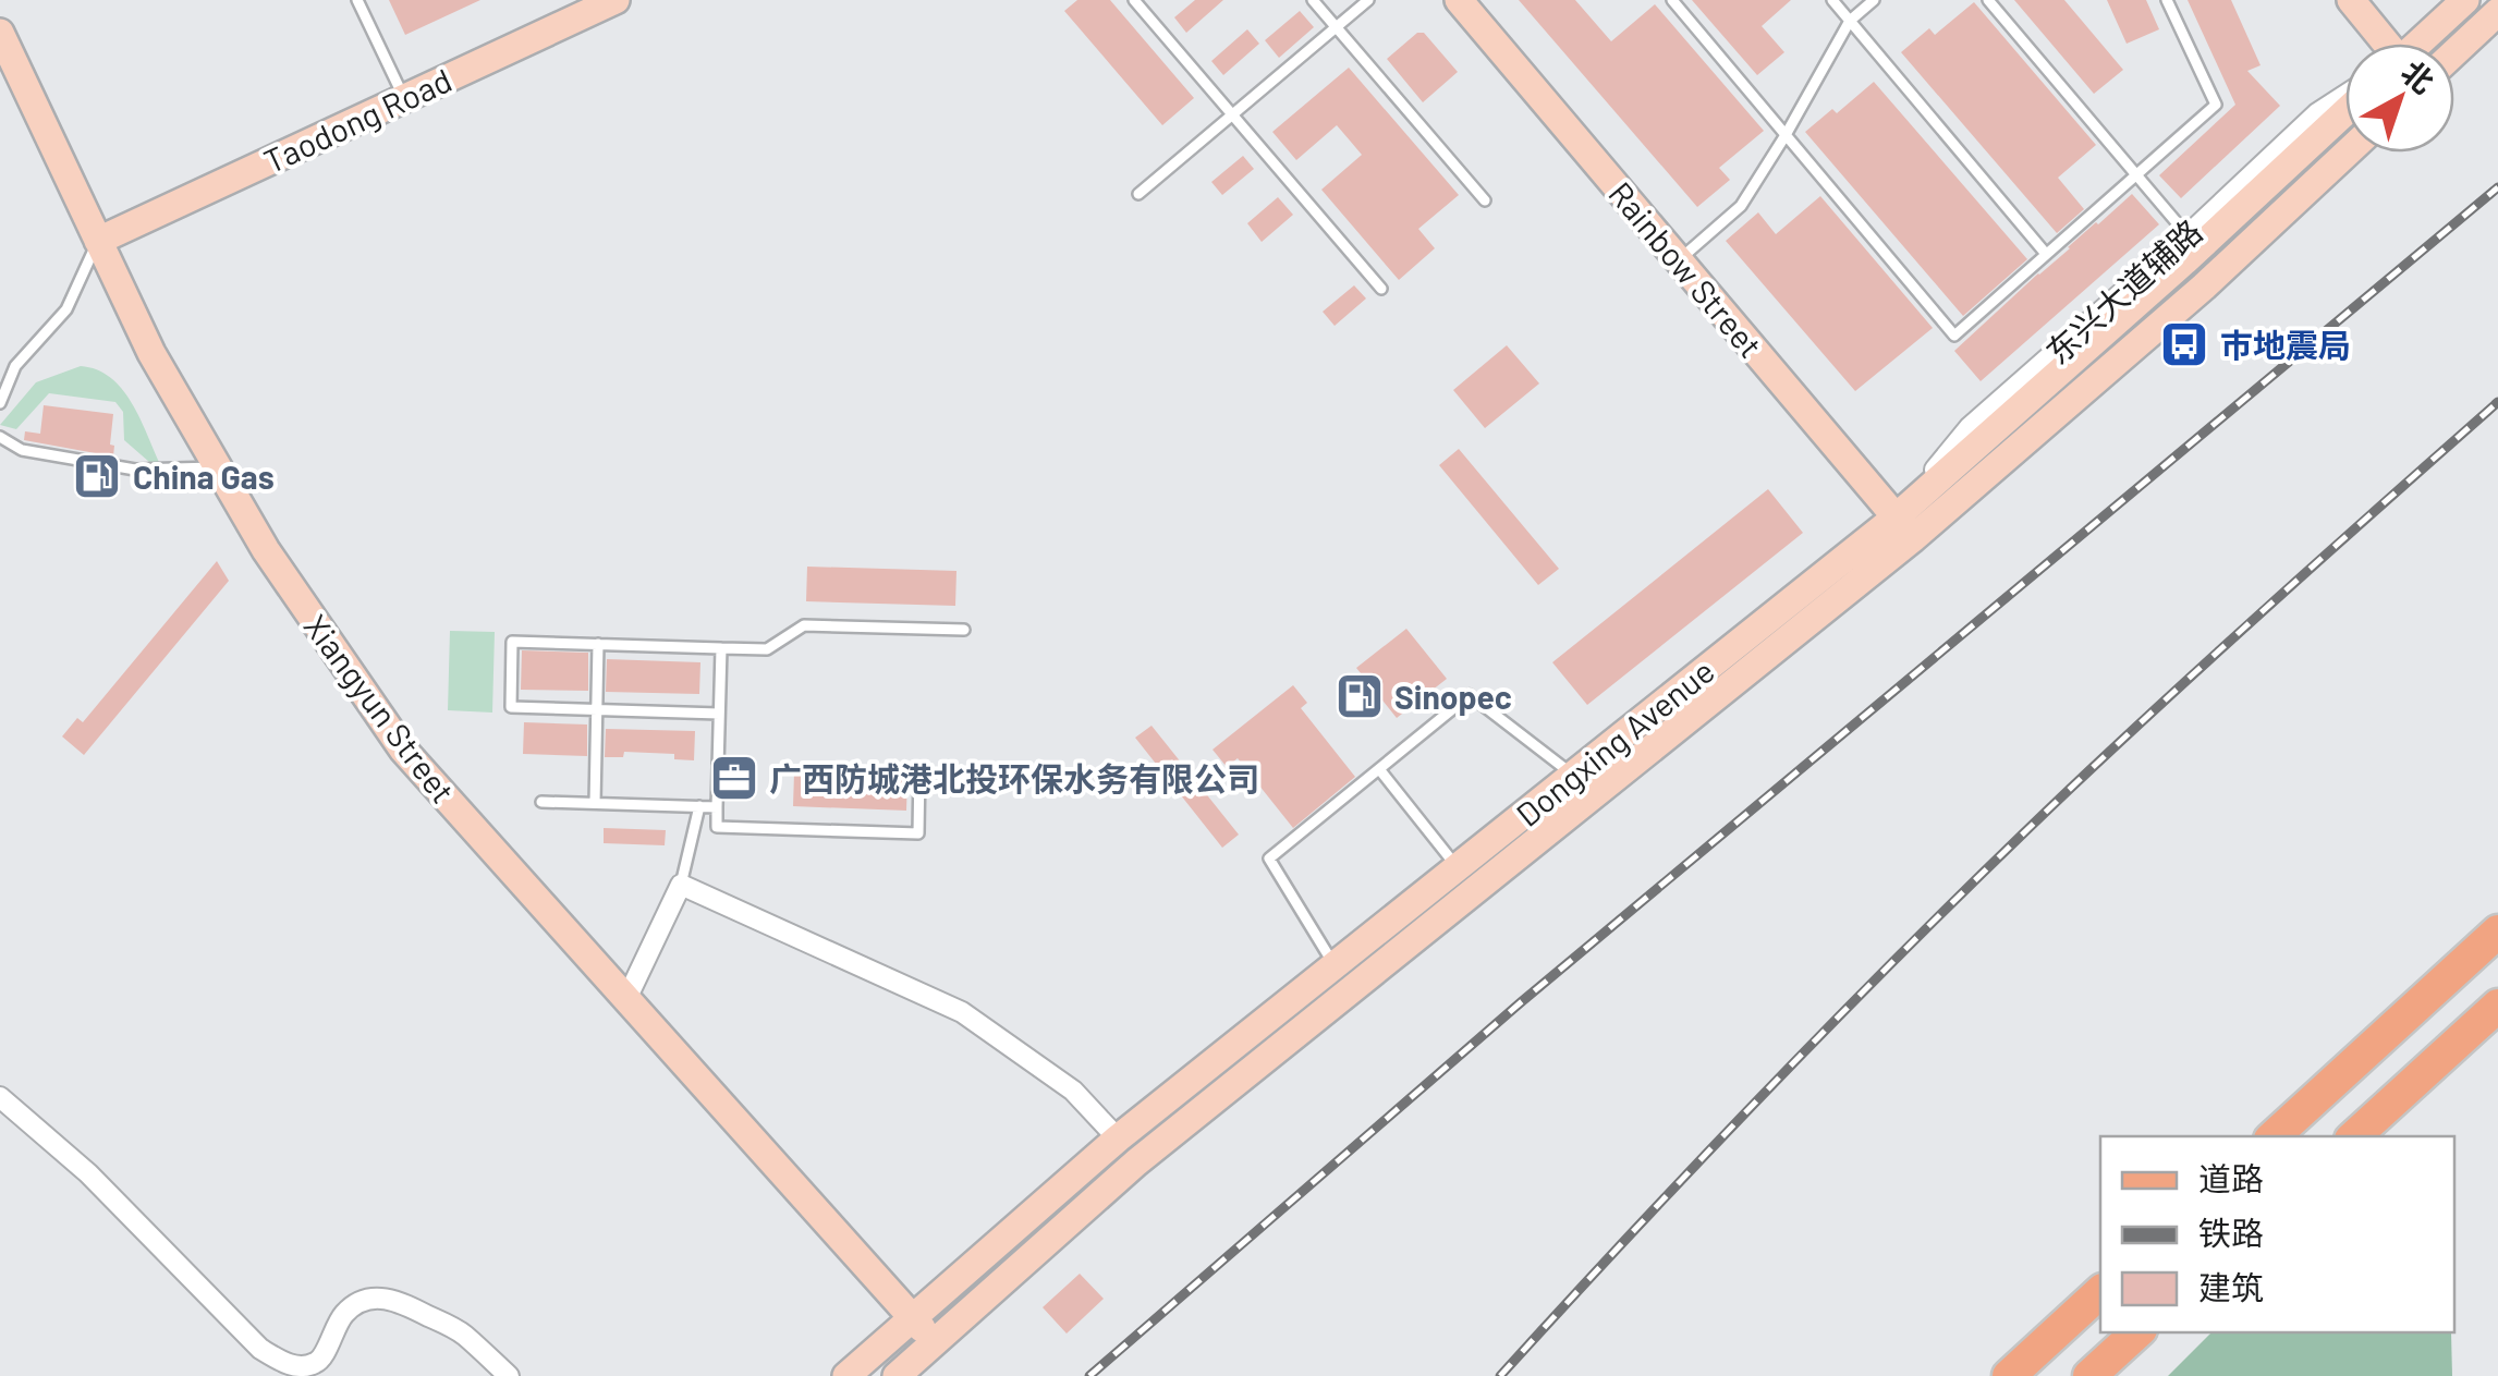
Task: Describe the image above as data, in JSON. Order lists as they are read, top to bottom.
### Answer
{
  "streets": {
    "main road": [
      "Taodong Road",
      "Rainbow Street",
      "Xiangyun Street",
      "Dongxing Avenue"
    ],
    "street": ["东兴大道辅路"]
  },
  "crossings": [
    ["Taodong Road", "Xiangyun Street"],
    ["Rainbow Street", "东兴大道辅路"],
    ["Rainbow Street", "Dongxing Avenue"],
    ["东兴大道辅路", "Dongxing Avenue"],
    ["Xiangyun Street", "Dongxing Avenue"]
  ],
  "places": {
    "bus stop": ["巿地震局"],
    "fuel station": ["China Gas", "Sinopec"],
    "office": ["广西防城港北投环保水务有限公司"]
  },
  "legend": ["道路", "铁路", "建筑"],
  "north": "top right"
}
